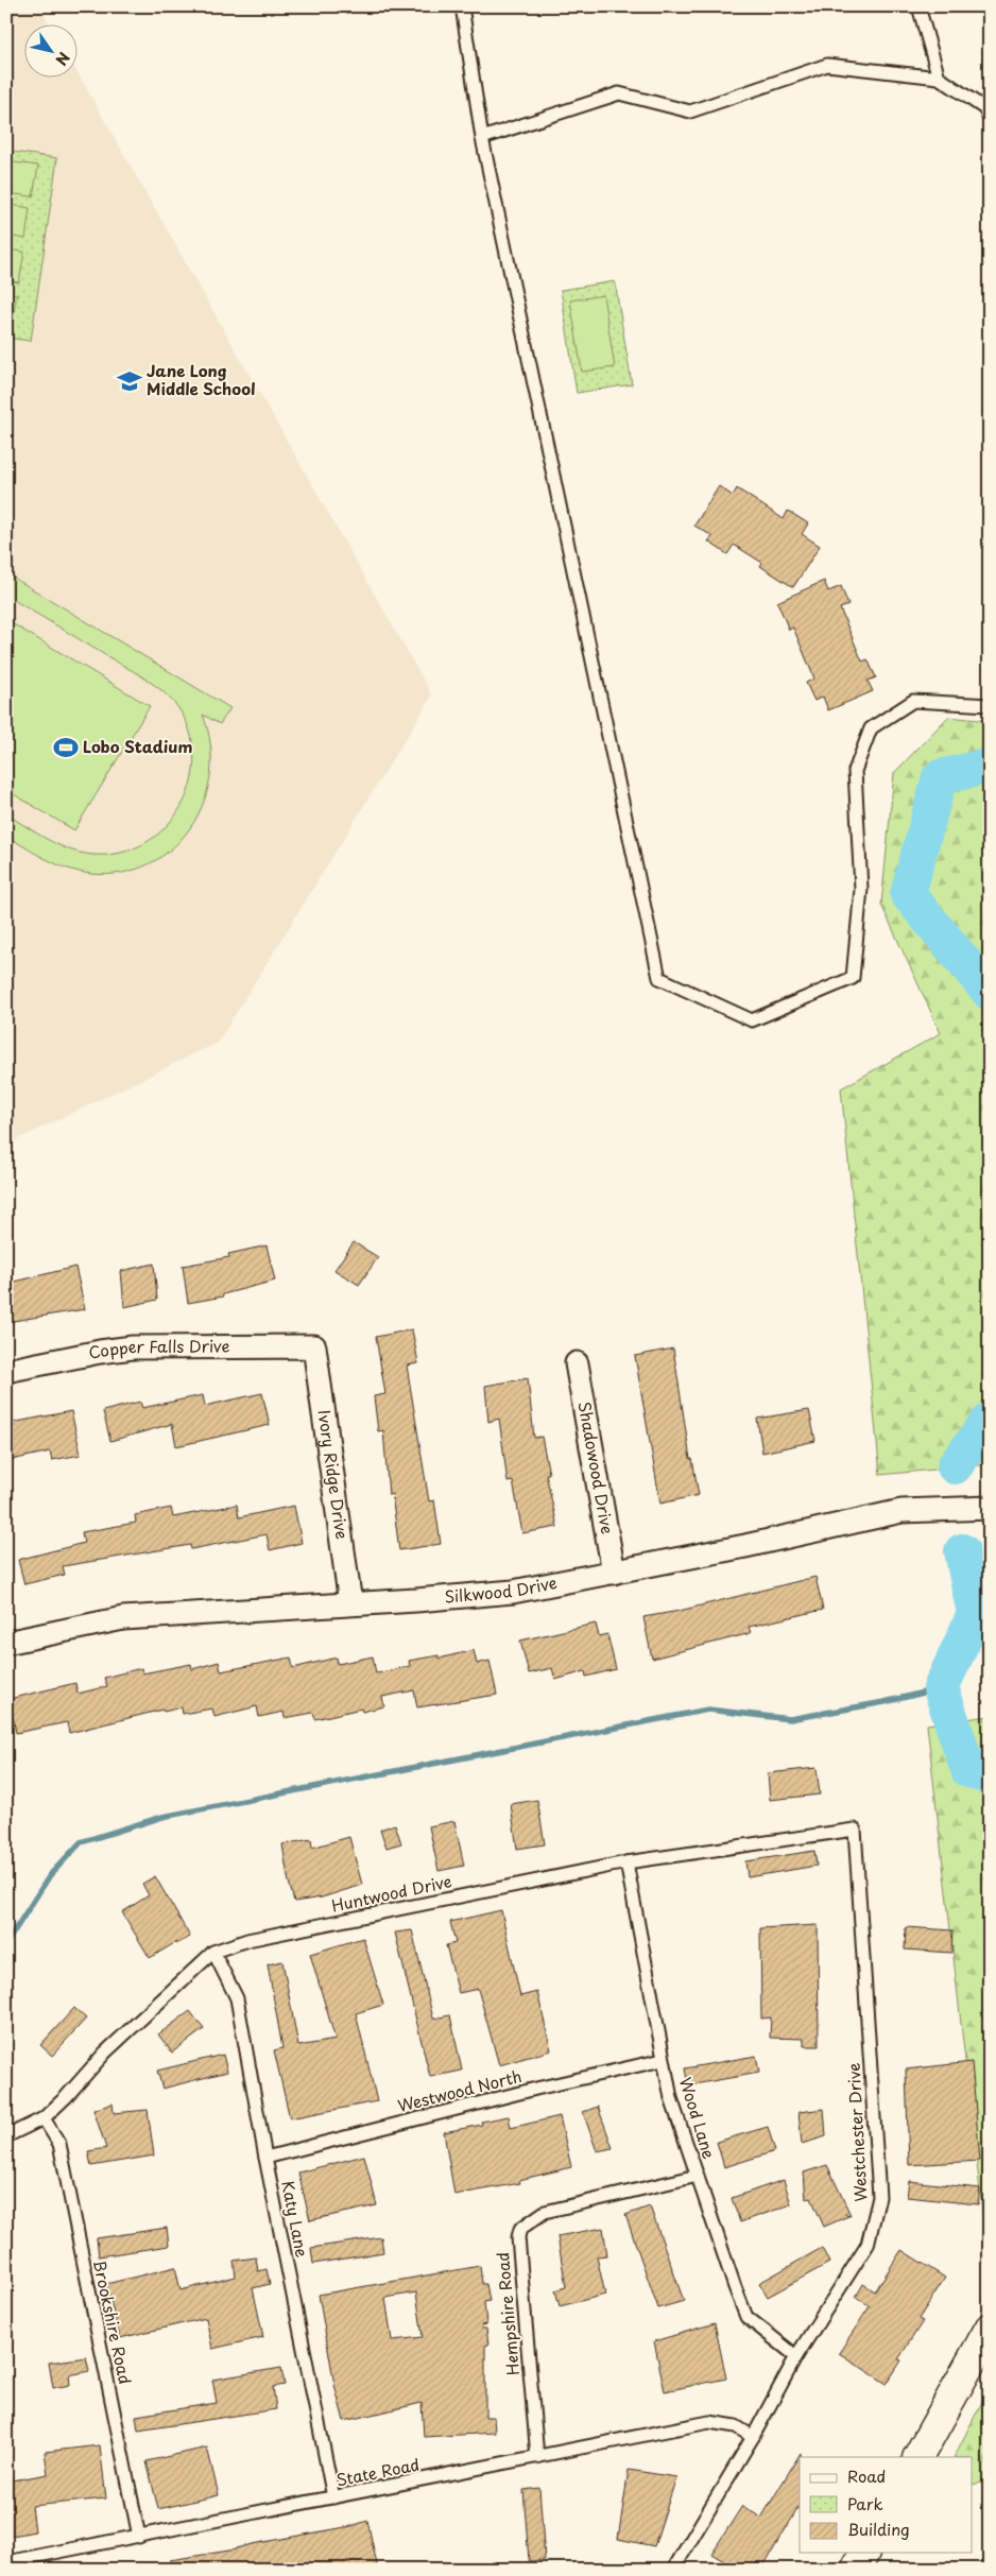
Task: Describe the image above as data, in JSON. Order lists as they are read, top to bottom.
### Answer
{
  "streets": {
    "street": [
      "Copper Falls Drive",
      "Shadowood Drive",
      "Ivory Ridge Drive",
      "Silkwood Drive"
    ],
    "lane": [
      "Huntwood Drive",
      "Westwood North",
      "Wood Lane",
      "Westchester Drive",
      "Katy Lane",
      "Hempshire Road",
      "Brookshire Road",
      "State Road"
    ]
  },
  "crossings": [
    ["Copper Falls Drive", "Ivory Ridge Drive"],
    ["Shadowood Drive", "Silkwood Drive"],
    ["Ivory Ridge Drive", "Silkwood Drive"],
    ["Huntwood Drive", "Wood Lane"],
    ["Huntwood Drive", "Westchester Drive"],
    ["Huntwood Drive", "Katy Lane"],
    ["Huntwood Drive", "Brookshire Road"],
    ["Westwood North", "Wood Lane"],
    ["Westwood North", "Katy Lane"],
    ["Wood Lane", "Westchester Drive"],
    ["Wood Lane", "Hempshire Road"],
    ["Westchester Drive", "State Road"],
    ["Katy Lane", "State Road"],
    ["Hempshire Road", "State Road"],
    ["Brookshire Road", "State Road"]
  ],
  "places": {
    "school or university": ["Jane Long Middle School"],
    "sports": ["Lobo Stadium"]
  },
  "legend": ["Road", "Park", "Building"],
  "north": "bottom right"
}
